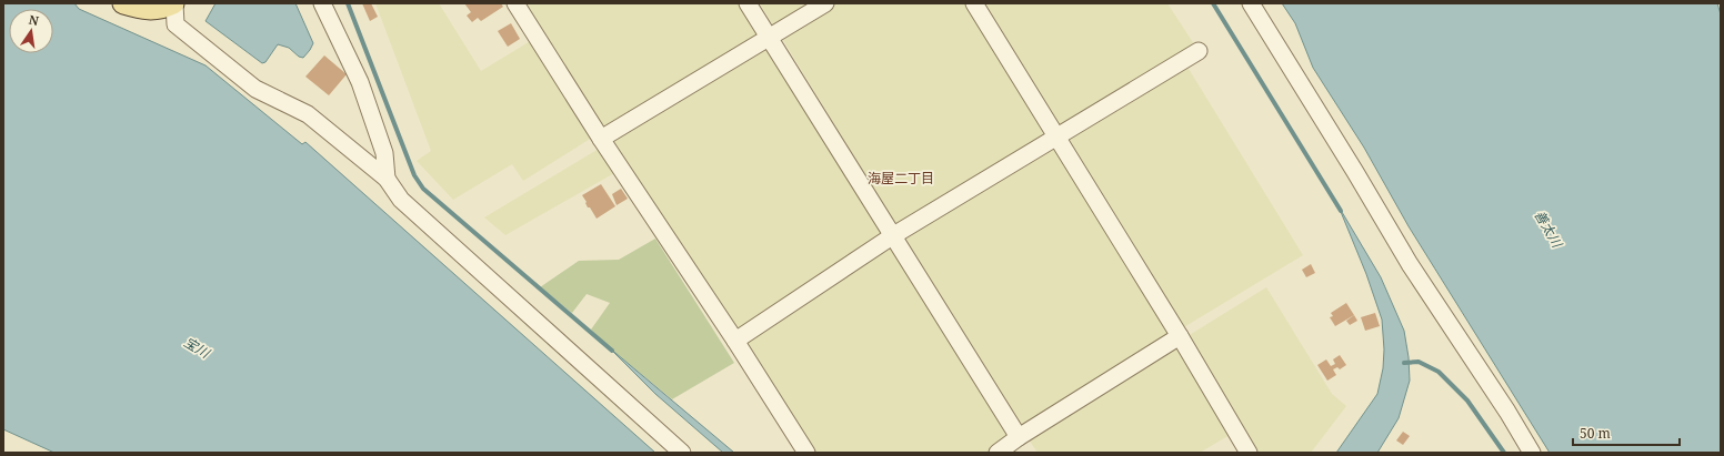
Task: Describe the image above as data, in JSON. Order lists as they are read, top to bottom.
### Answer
{
  "districts": ["海屋二丁目"],
  "water": ["善太川", "宝川"],
  "scale_bar": "50 m",
  "north": "top"
}
